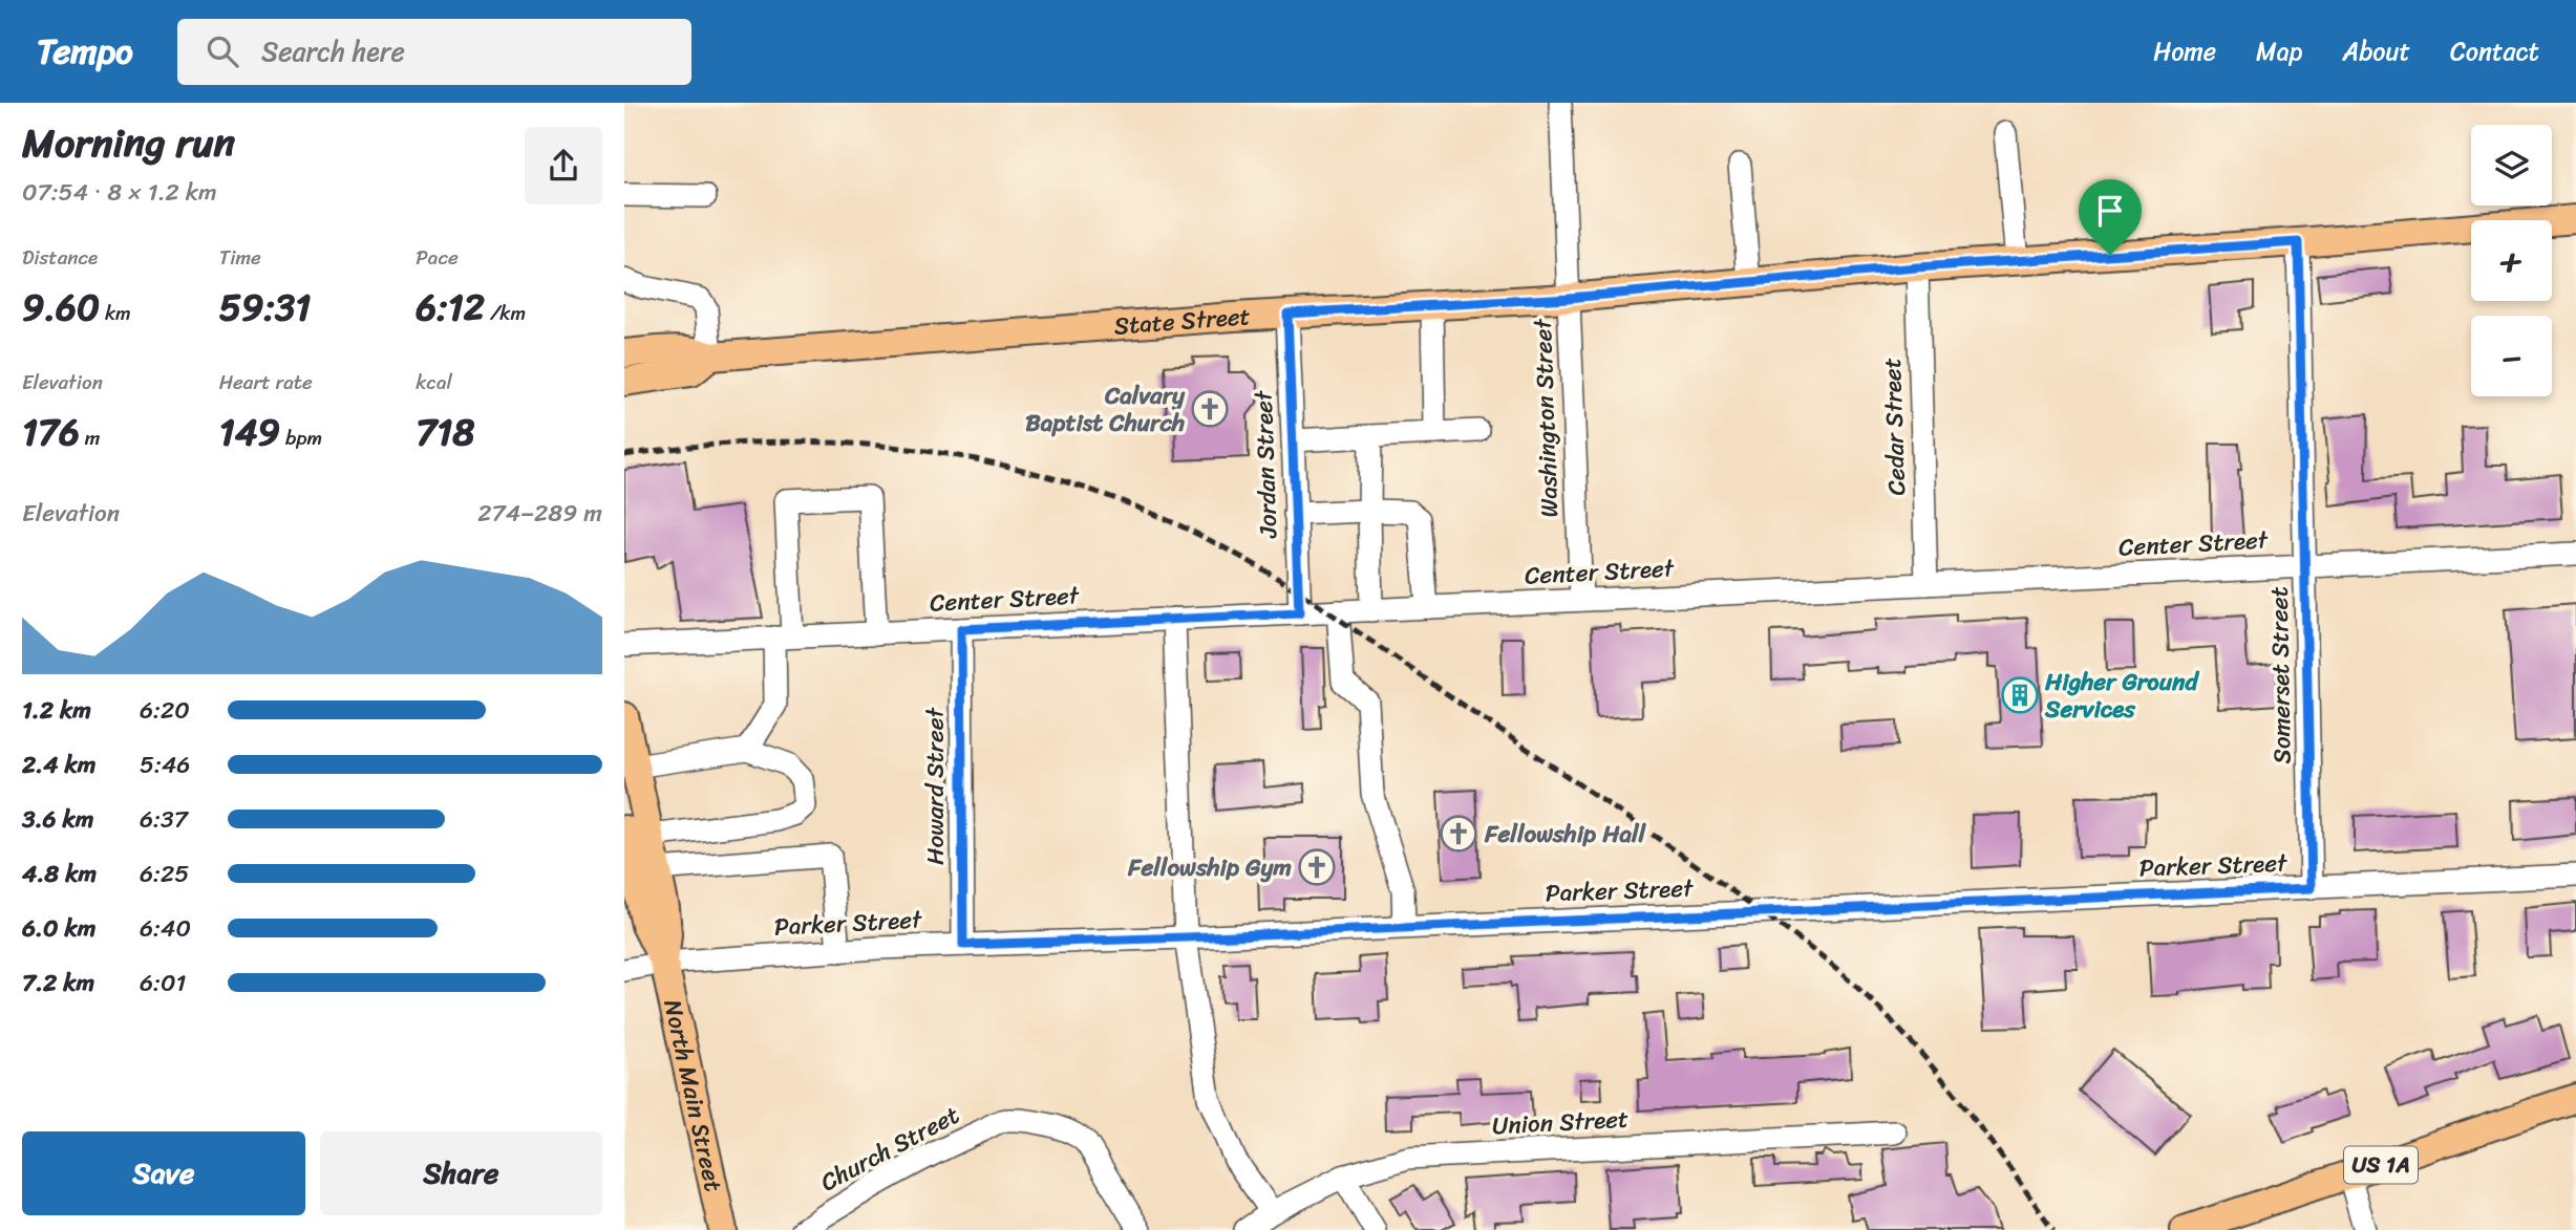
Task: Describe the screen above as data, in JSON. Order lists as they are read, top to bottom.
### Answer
{
  "streets": {
    "main road": ["State Street", "North Main Street", "US 1A"],
    "street": [
      "Washington Street",
      "Cedar Street",
      "Jordan Street",
      "Center Street",
      "Somerset Street",
      "Howard Street",
      "Parker Street",
      "Union Street",
      "Church Street"
    ]
  },
  "crossings": [
    ["State Street", "Washington Street"],
    ["State Street", "Cedar Street"],
    ["State Street", "Jordan Street"],
    ["State Street", "Somerset Street"],
    ["Washington Street", "Center Street"],
    ["Cedar Street", "Center Street"],
    ["Jordan Street", "Center Street"],
    ["Center Street", "Somerset Street"],
    ["Center Street", "Howard Street"],
    ["Somerset Street", "Parker Street"],
    ["Howard Street", "Parker Street"],
    ["Parker Street", "North Main Street"]
  ],
  "places": {
    "church": ["Calvary Baptist Church", "Fellowship Hall", "Fellowship Gym"],
    "building": ["Higher Ground Services"]
  },
  "page": {
    "header": "Tempo",
    "search": "Search here",
    "nav": [
      "Home",
      "Map",
      "About",
      "Contact"
    ],
    "heading": ["Morning run", "07:54 · 8 × 1.2 km"],
    "map_buttons": ["+", "−"],
    "stats": [
      ["Distance", "9.60 km"],
      ["Time", "59:31"],
      ["Pace", "6:12 /km"],
      ["Elevation", "176 m"],
      ["Heart rate", "149 bpm"],
      ["kcal", "718"]
    ],
    "chart": ["Elevation", "274–289 m"],
    "list": [
      {
        "name": "1.2 km",
        "note": "6:20"
      },
      {
        "name": "2.4 km",
        "note": "5:46"
      },
      {
        "name": "3.6 km",
        "note": "6:37"
      },
      {
        "name": "4.8 km",
        "note": "6:25"
      },
      {
        "name": "6.0 km",
        "note": "6:40"
      },
      {
        "name": "7.2 km",
        "note": "6:01"
      }
    ],
    "buttons": ["Save", "Share"]
  }
}
